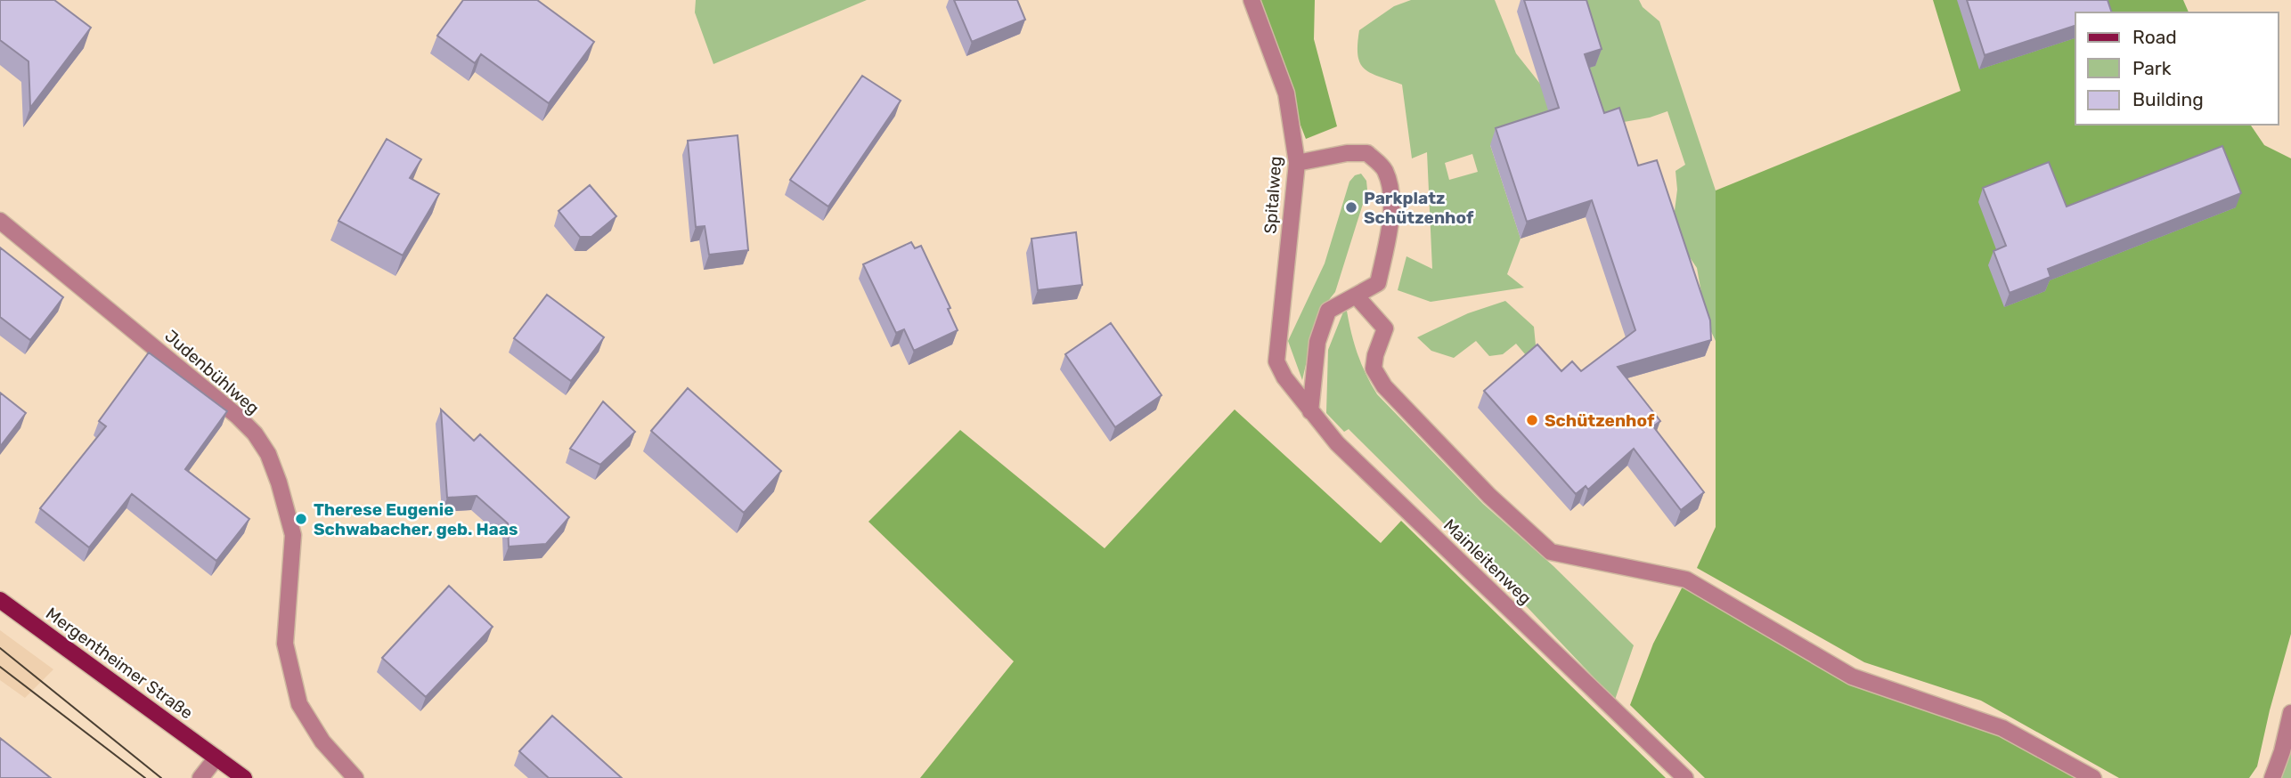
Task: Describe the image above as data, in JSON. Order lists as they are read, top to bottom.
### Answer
{
  "streets": {
    "main road": ["Mergentheimer Straße"],
    "street": ["Spitalweg", "Judenbühlweg", "Mainleitenweg"]
  },
  "crossings": [
    ["Spitalweg", "Mainleitenweg"]
  ],
  "places": ["Parkplatz Schützenhof", "Schützenhof", "Therese Eugenie Schwabacher, geb. Haas"],
  "legend": ["Road", "Park", "Building"]
}
